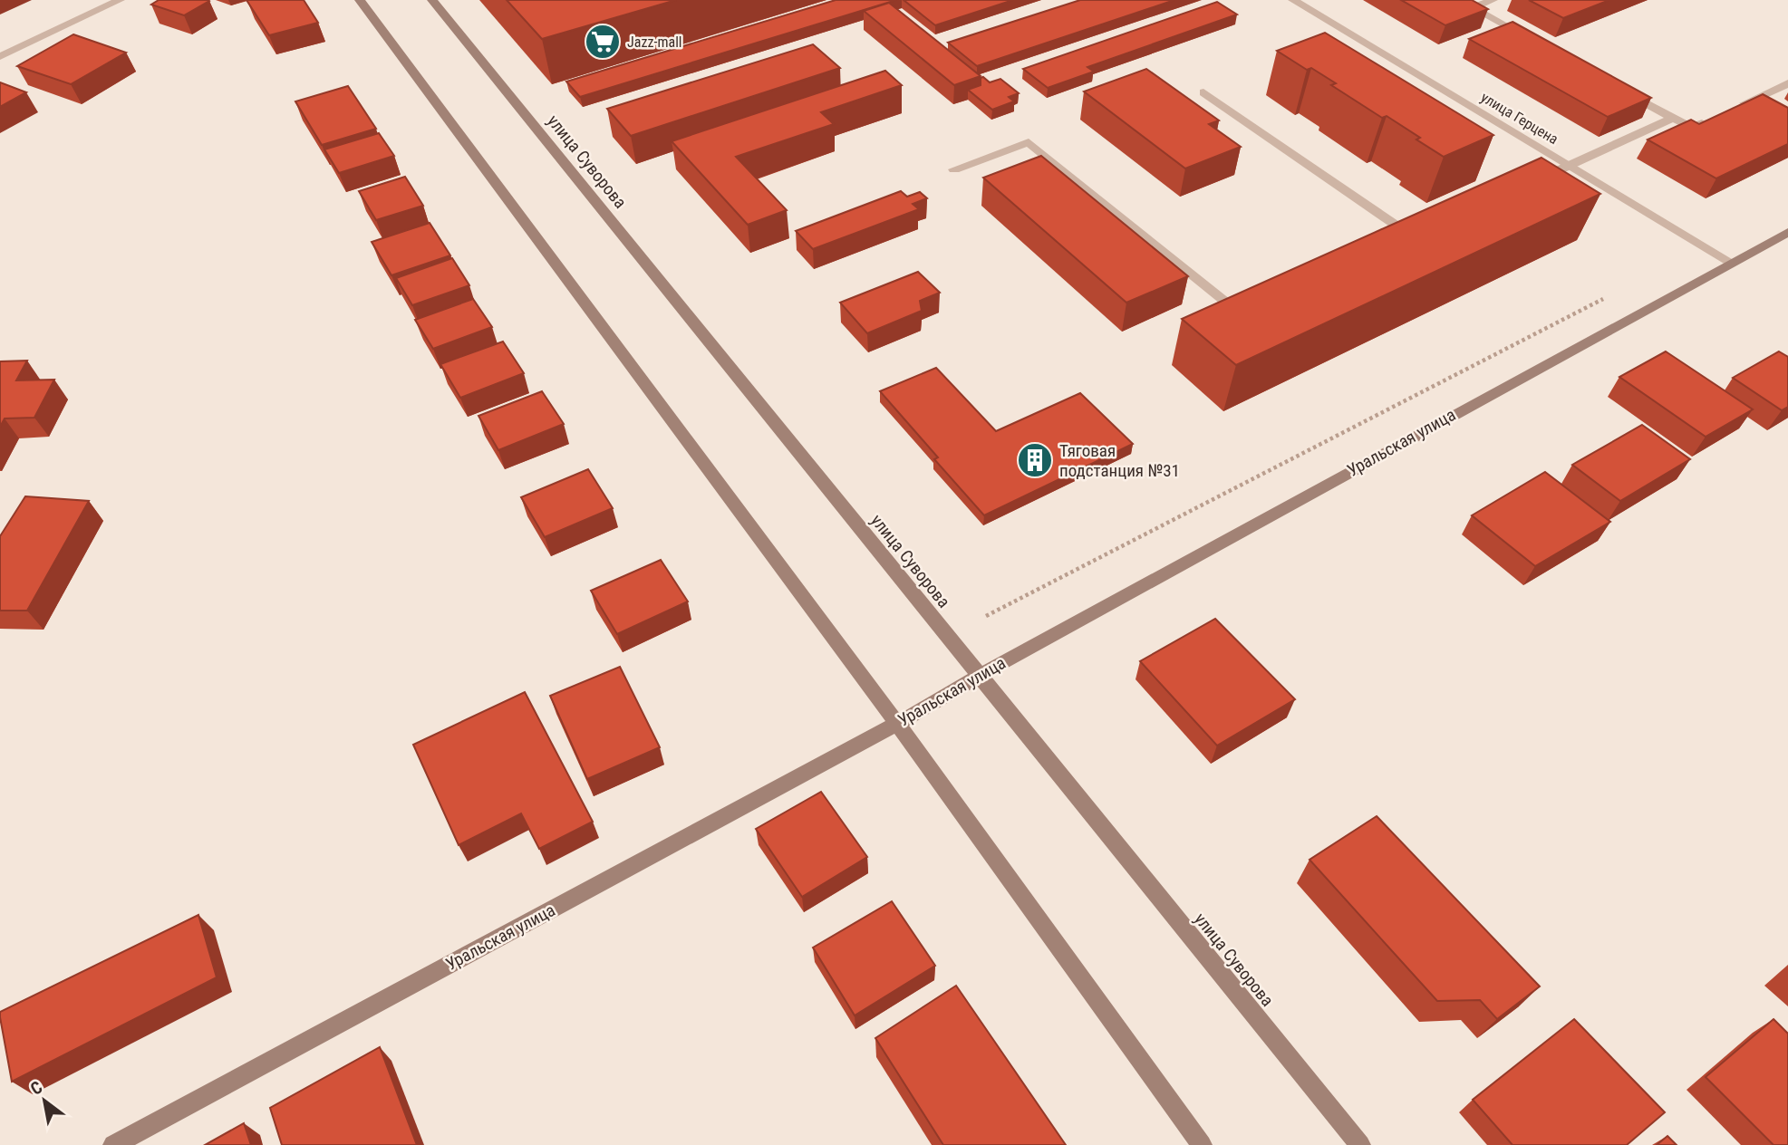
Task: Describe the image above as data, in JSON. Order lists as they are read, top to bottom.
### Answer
{
  "streets": {
    "main road": ["улица Суворова", "Уральская улица"],
    "street": ["улица Герцена"]
  },
  "crossings": [
    ["улица Герцена", "Уральская улица"],
    ["улица Суворова", "Уральская улица"]
  ],
  "places": {
    "supermarket": ["Jazz-mall"],
    "building": ["Тяговая подстанция №31"]
  },
  "north": "top left"
}
